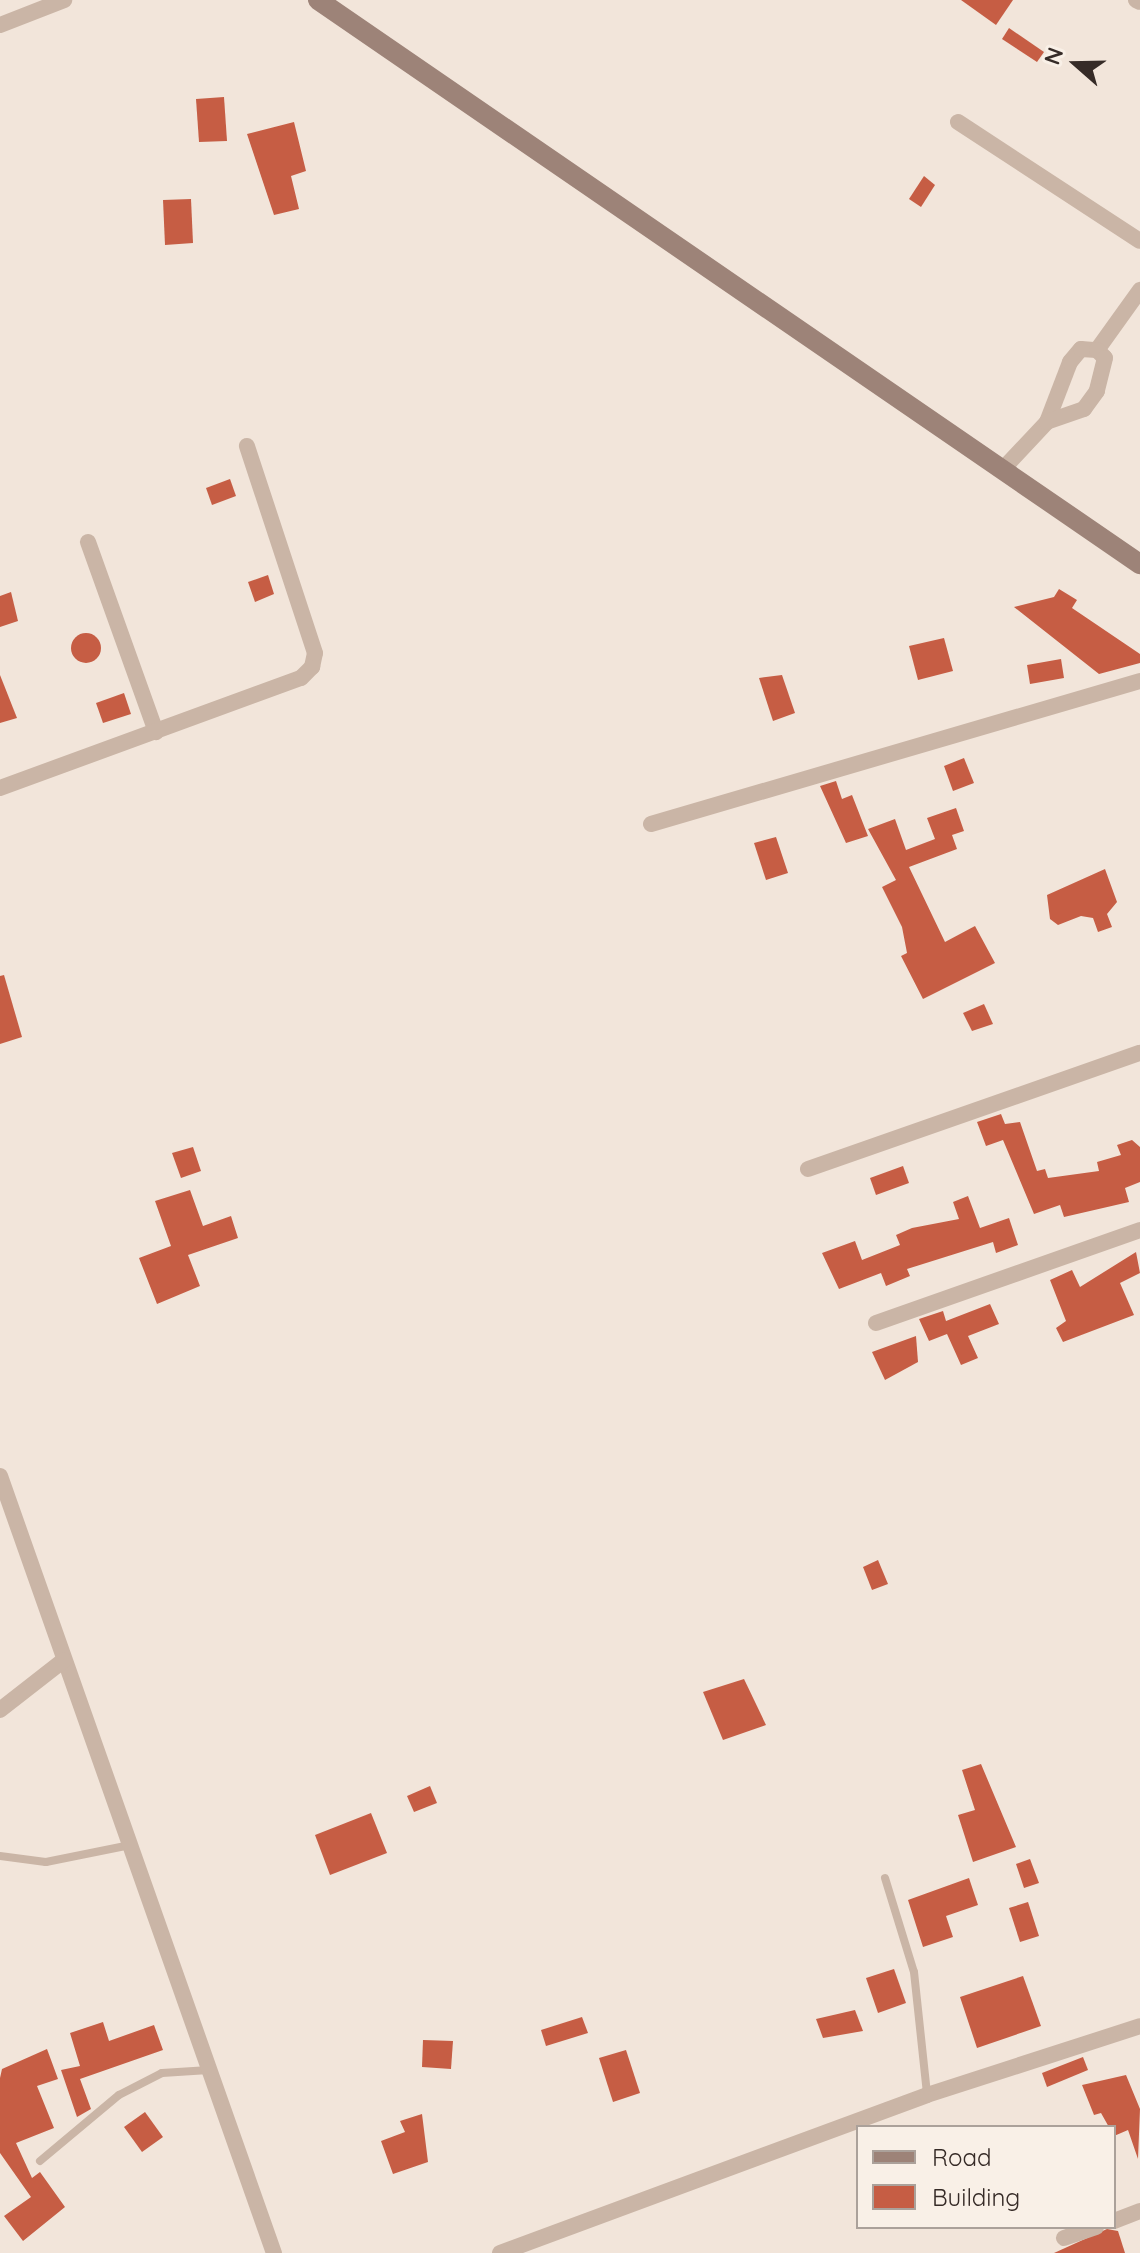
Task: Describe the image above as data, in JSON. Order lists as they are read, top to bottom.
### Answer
{
  "legend": ["Road", "Building"],
  "north": "left"
}
